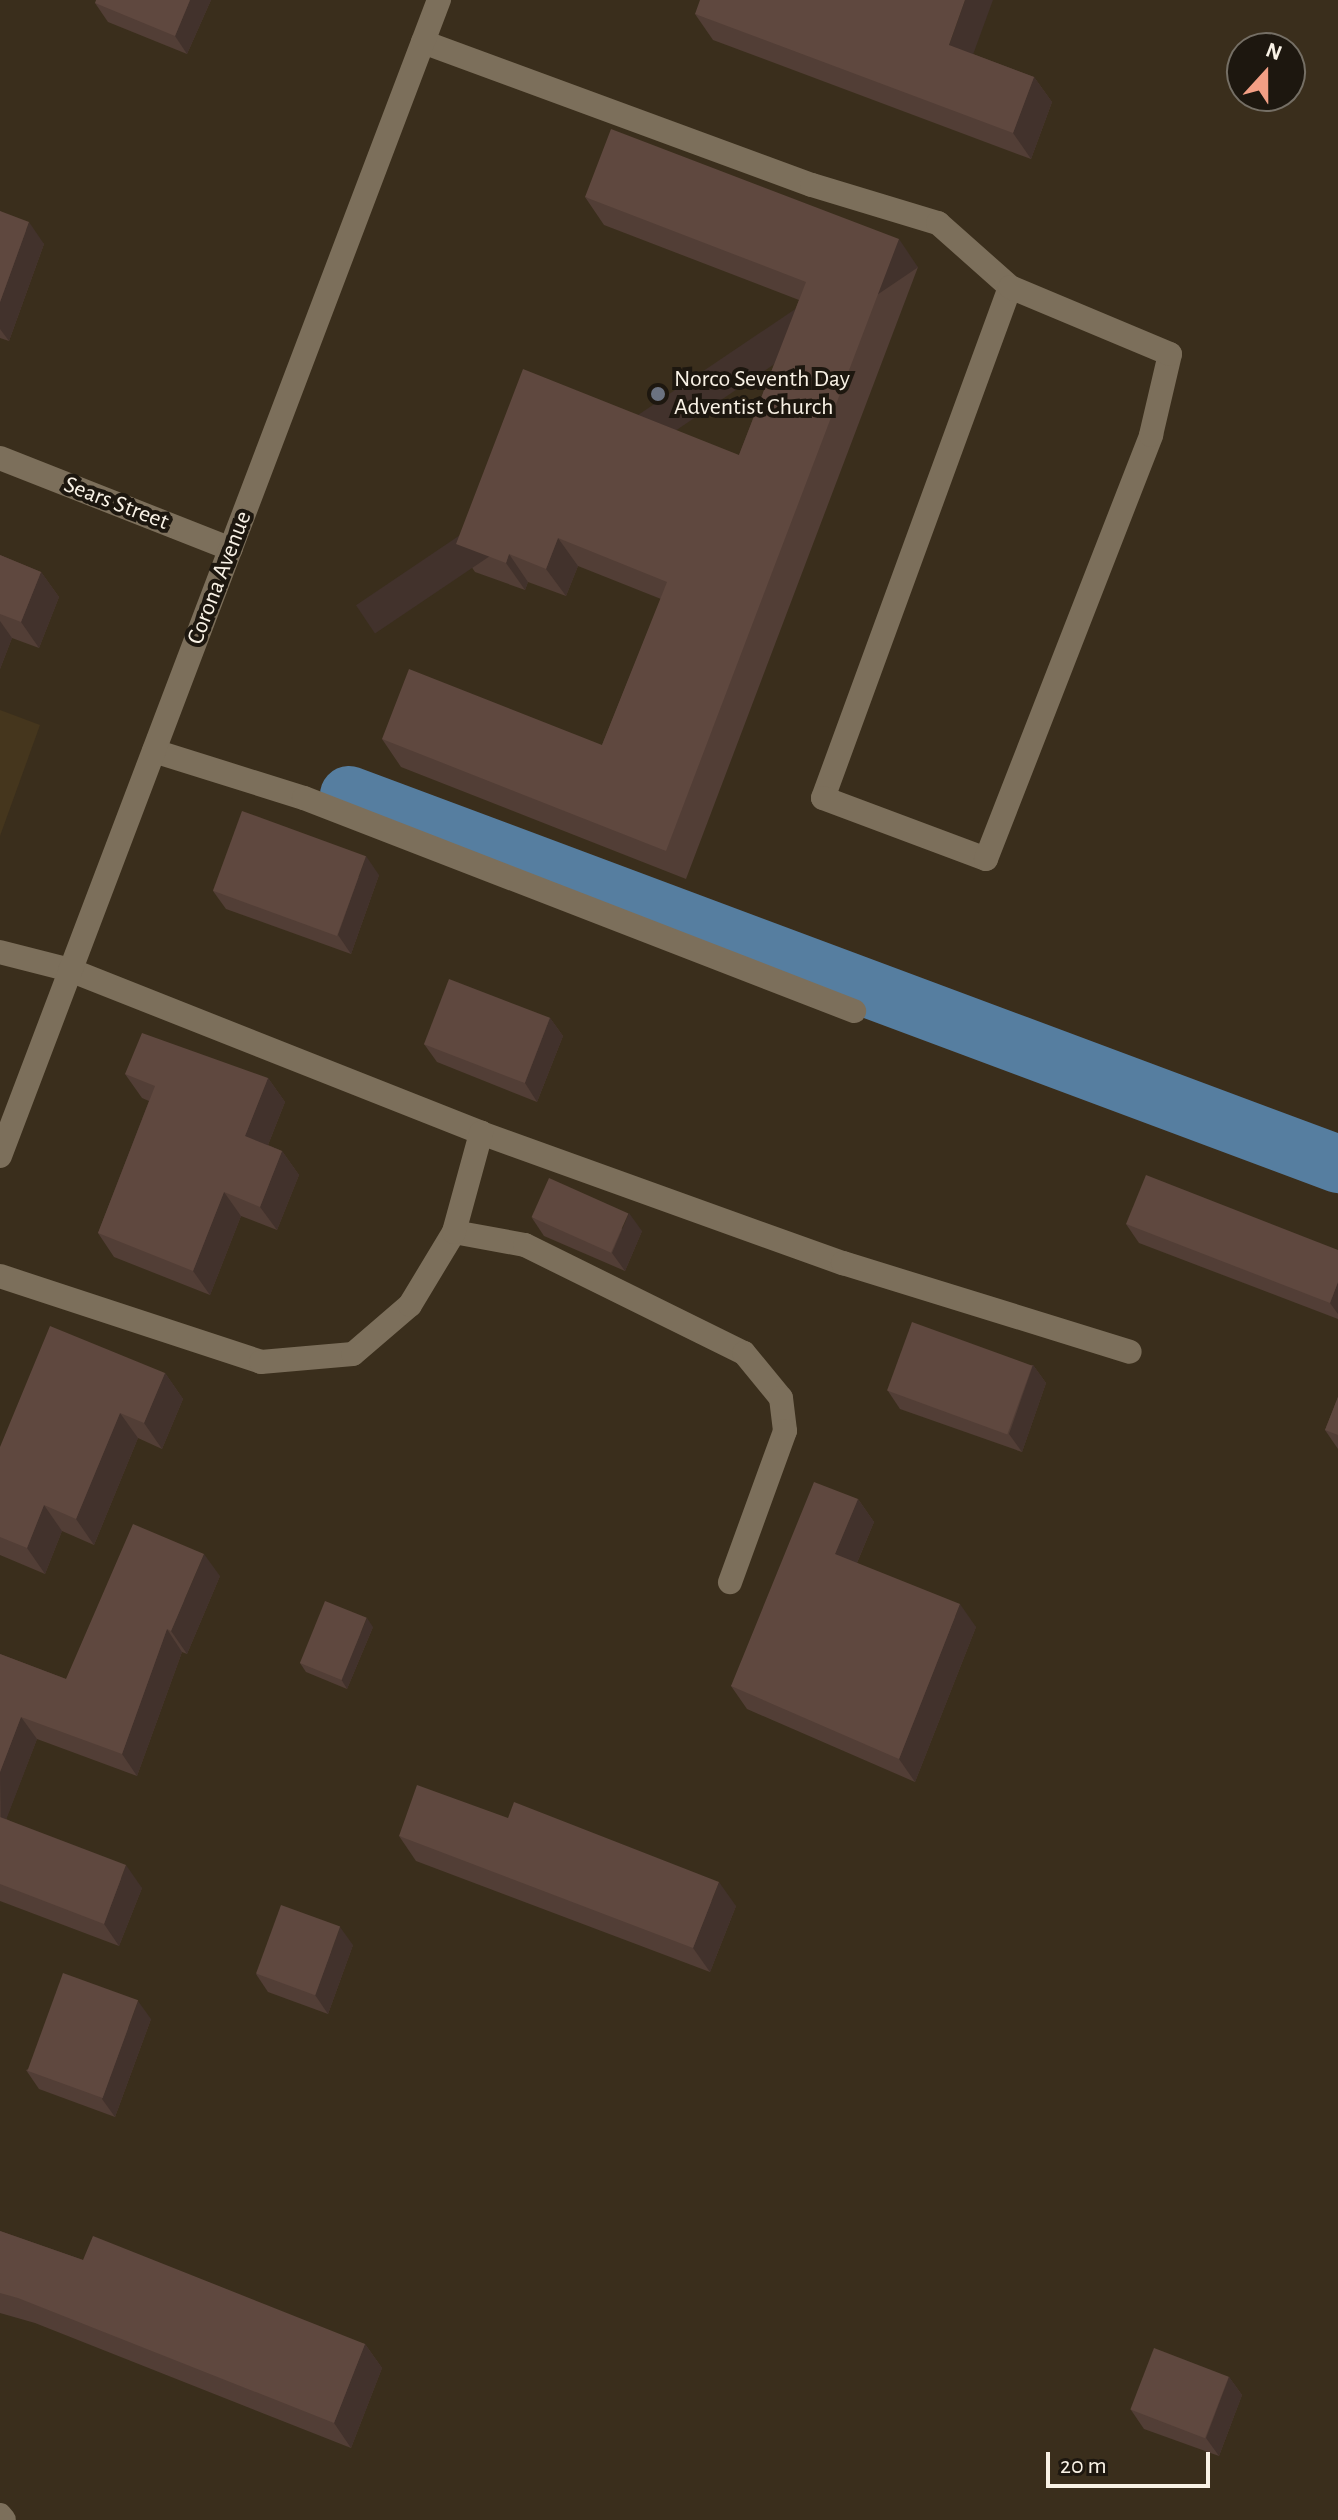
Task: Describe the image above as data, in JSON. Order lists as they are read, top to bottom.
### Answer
{
  "streets": {
    "street": ["Sears Street", "Corona Avenue"]
  },
  "crossings": [
    ["Sears Street", "Corona Avenue"]
  ],
  "places": ["Norco Seventh Day Adventist Church"],
  "scale_bar": "20 m",
  "north": "top"
}
